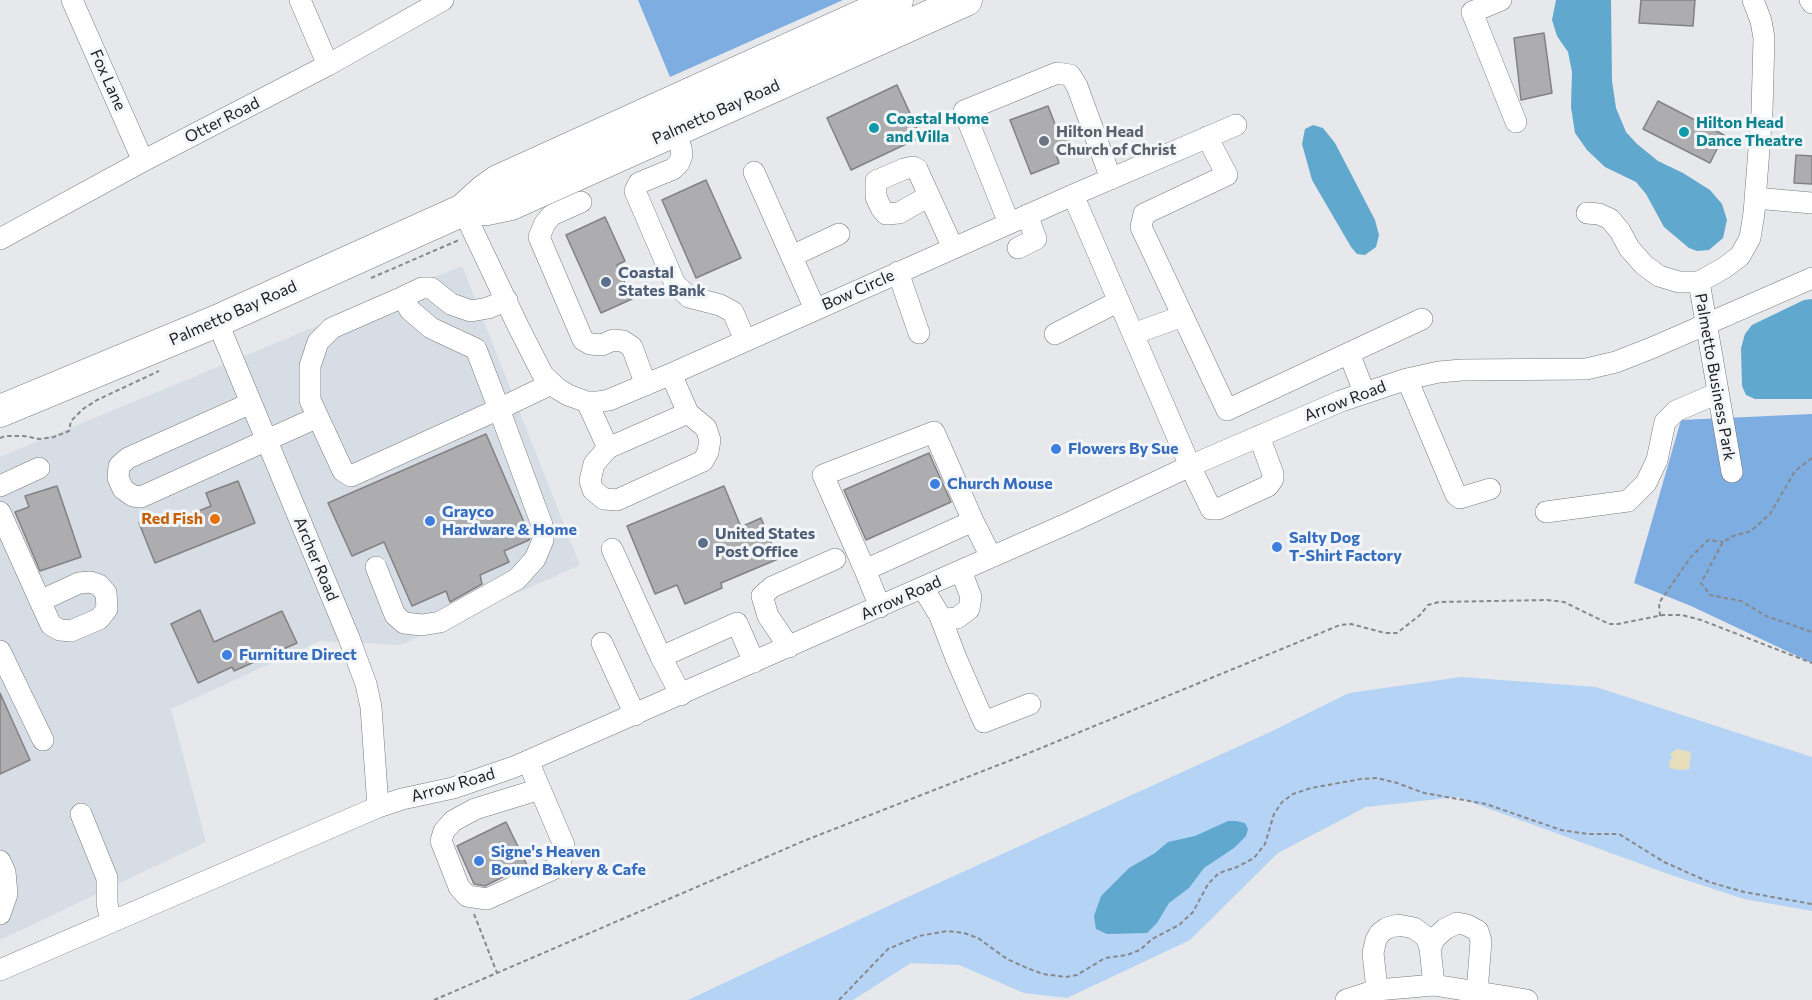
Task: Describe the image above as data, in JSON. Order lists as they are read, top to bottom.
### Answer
{
  "streets": {
    "highway": ["Palmetto Bay Road"],
    "street": [
      "Fox Lane",
      "Otter Road",
      "Bow Circle",
      "Palmetto Business Park",
      "Arrow Road",
      "Archer Road"
    ]
  },
  "crossings": [
    ["Fox Lane", "Otter Road"],
    ["Palmetto Bay Road", "Archer Road"],
    ["Palmetto Business Park", "Arrow Road"],
    ["Arrow Road", "Archer Road"]
  ],
  "places": [
    "Coastal Home and Villa",
    "Hilton Head Dance Theatre",
    "Hilton Head Church of Christ",
    "Coastal States Bank",
    "Flowers By Sue",
    "Church Mouse",
    "Red Fish",
    "Grayco Hardware & Home",
    "United States Post Office",
    "Salty Dog T-Shirt Factory",
    "Furniture Direct",
    "Signe's Heaven Bound Bakery & Cafe"
  ]
}
